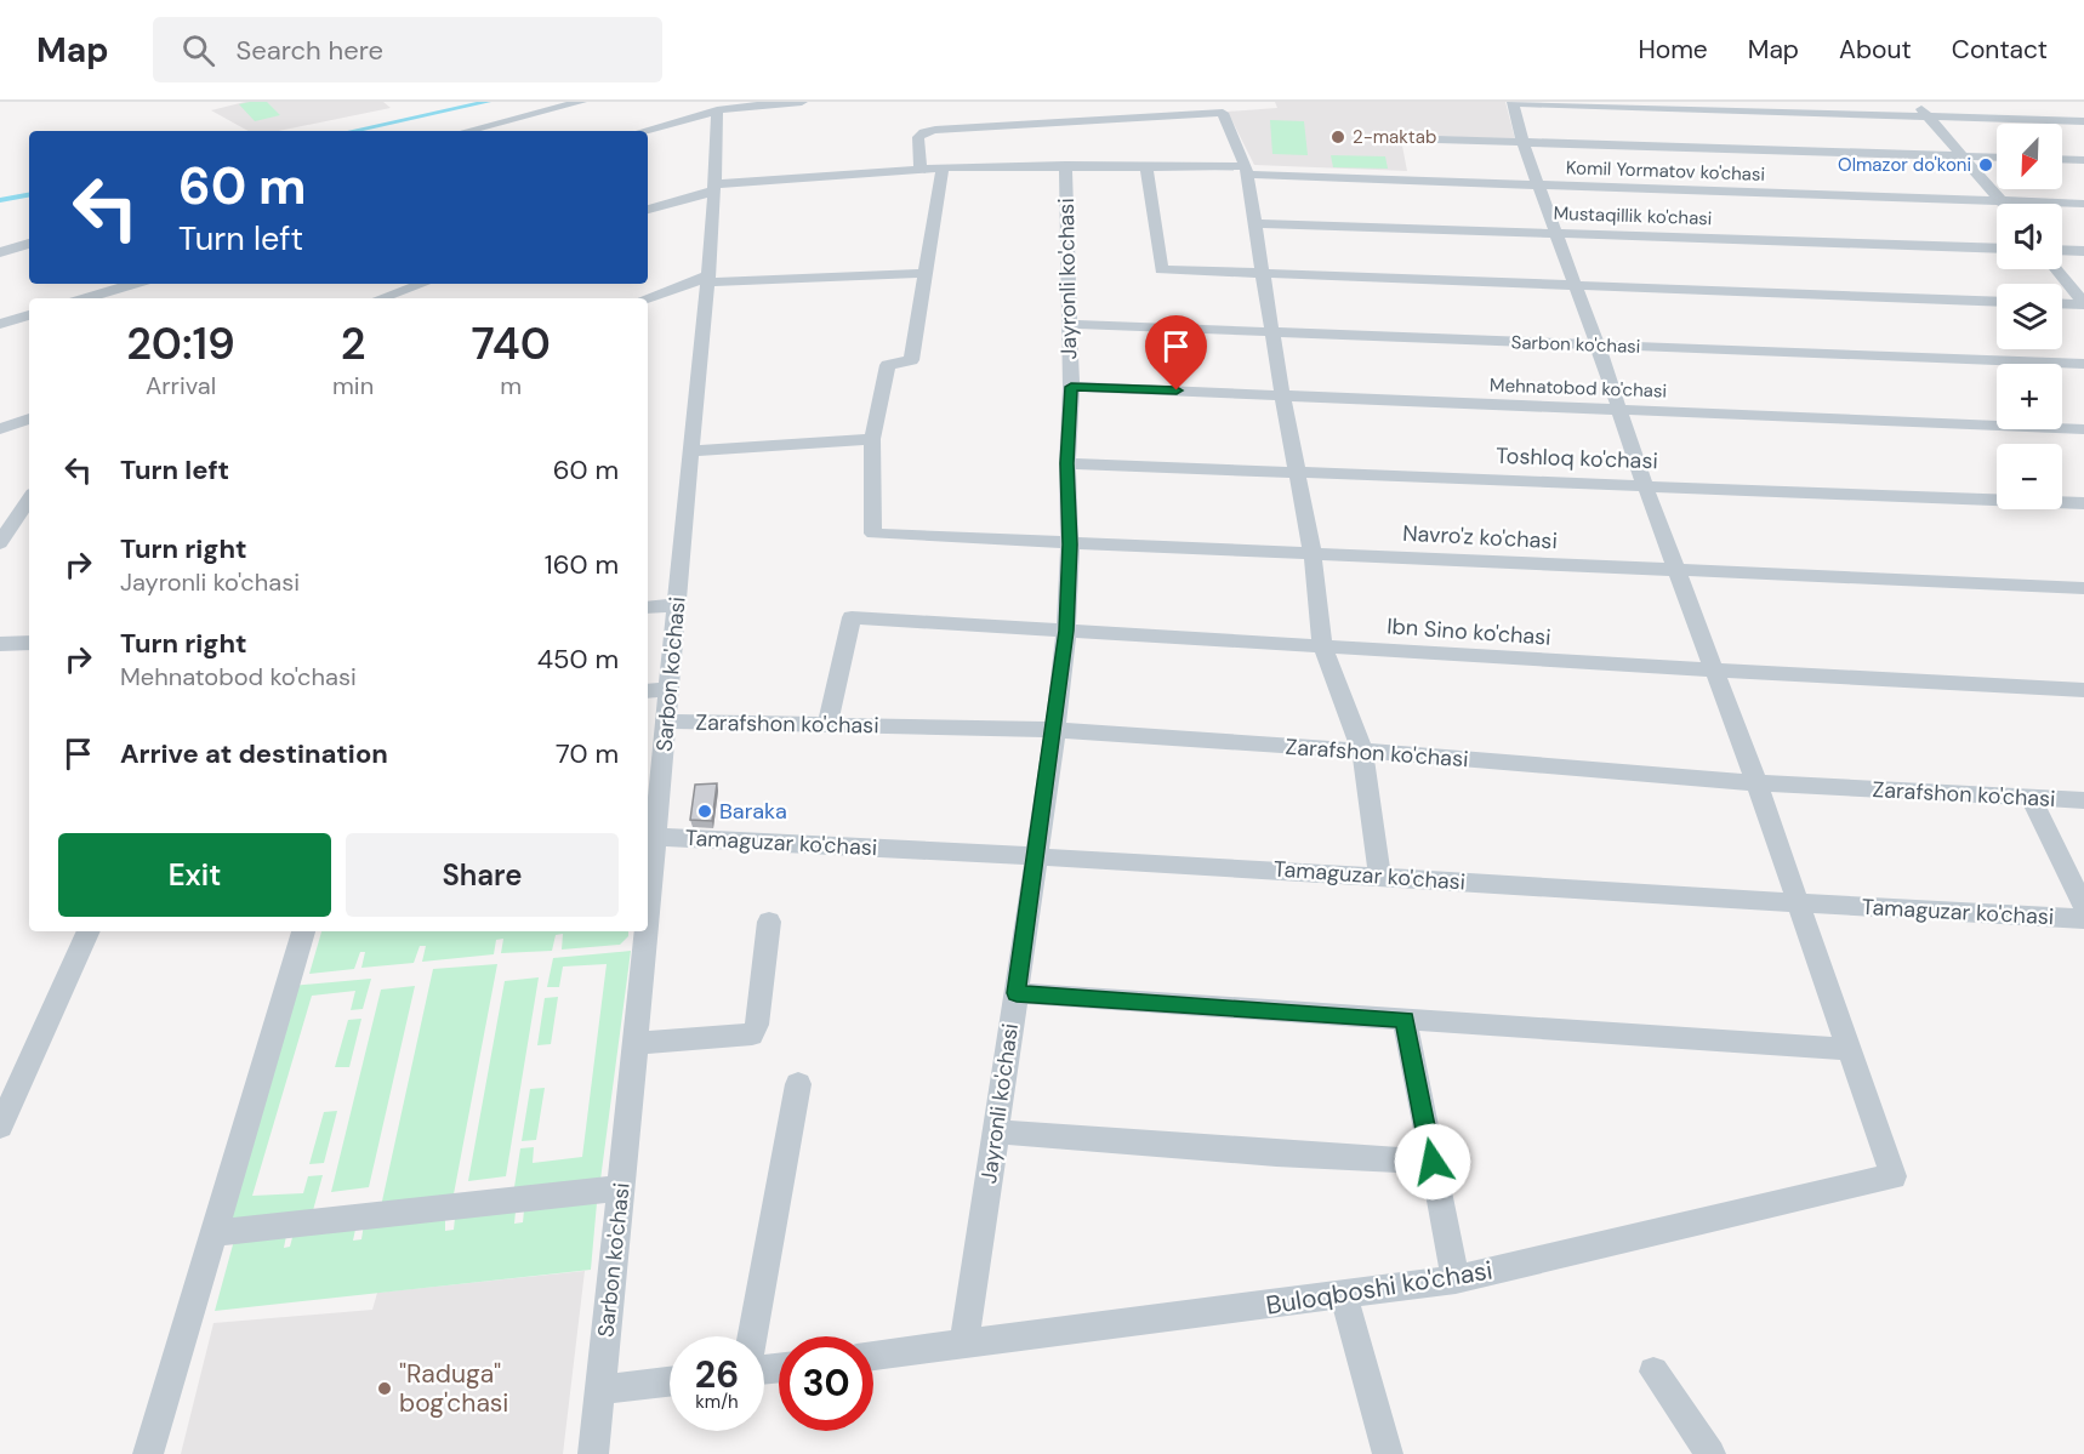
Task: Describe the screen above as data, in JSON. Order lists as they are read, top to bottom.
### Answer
{
  "streets": {
    "street": [
      "Komil Yormatov ko'chasi",
      "Mustaqillik ko'chasi",
      "Jayronli ko'chasi",
      "Sarbon ko'chasi",
      "Mehnatobod ko'chasi",
      "Toshloq ko'chasi",
      "Navro'z ko'chasi",
      "Ibn Sino ko'chasi",
      "Zarafshon ko'chasi",
      "Tamaguzar ko'chasi",
      "Buloqboshi ko'chasi"
    ]
  },
  "crossings": [
    ["Komil Yormatov ko'chasi", "Jayronli ko'chasi"],
    ["Komil Yormatov ko'chasi", "Sarbon ko'chasi"],
    ["Jayronli ko'chasi", "Sarbon ko'chasi"],
    ["Jayronli ko'chasi", "Mehnatobod ko'chasi"],
    ["Jayronli ko'chasi", "Toshloq ko'chasi"],
    ["Jayronli ko'chasi", "Navro'z ko'chasi"],
    ["Jayronli ko'chasi", "Ibn Sino ko'chasi"],
    ["Jayronli ko'chasi", "Zarafshon ko'chasi"],
    ["Jayronli ko'chasi", "Tamaguzar ko'chasi"],
    ["Jayronli ko'chasi", "Buloqboshi ko'chasi"],
    ["Sarbon ko'chasi", "Zarafshon ko'chasi"],
    ["Sarbon ko'chasi", "Tamaguzar ko'chasi"],
    ["Ibn Sino ko'chasi", "Zarafshon ko'chasi"]
  ],
  "places": [
    "2-maktab",
    "Olmazor do'koni",
    "Baraka",
    "\"Raduga\" bog'chasi"
  ],
  "north": "bottom left",
  "page": {
    "header": "Map",
    "search": "Search here",
    "nav": [
      "Home",
      "Map",
      "About",
      "Contact"
    ],
    "map_buttons": ["+", "−"],
    "turn": ["60 m", "Turn left"],
    "eta": [
      "20:19",
      "Arrival",
      "2",
      "min",
      "740",
      "m"
    ],
    "list": [
      {
        "name": "Turn left",
        "value": "60 m"
      },
      {
        "name": "Turn right",
        "note": "Jayronli ko'chasi",
        "value": "160 m"
      },
      {
        "name": "Turn right",
        "note": "Mehnatobod ko'chasi",
        "value": "450 m"
      },
      {
        "name": "Arrive at destination",
        "value": "70 m"
      }
    ],
    "buttons": ["Exit", "Share"],
    "speed": "26 km/h",
    "limit": "30"
  }
}
